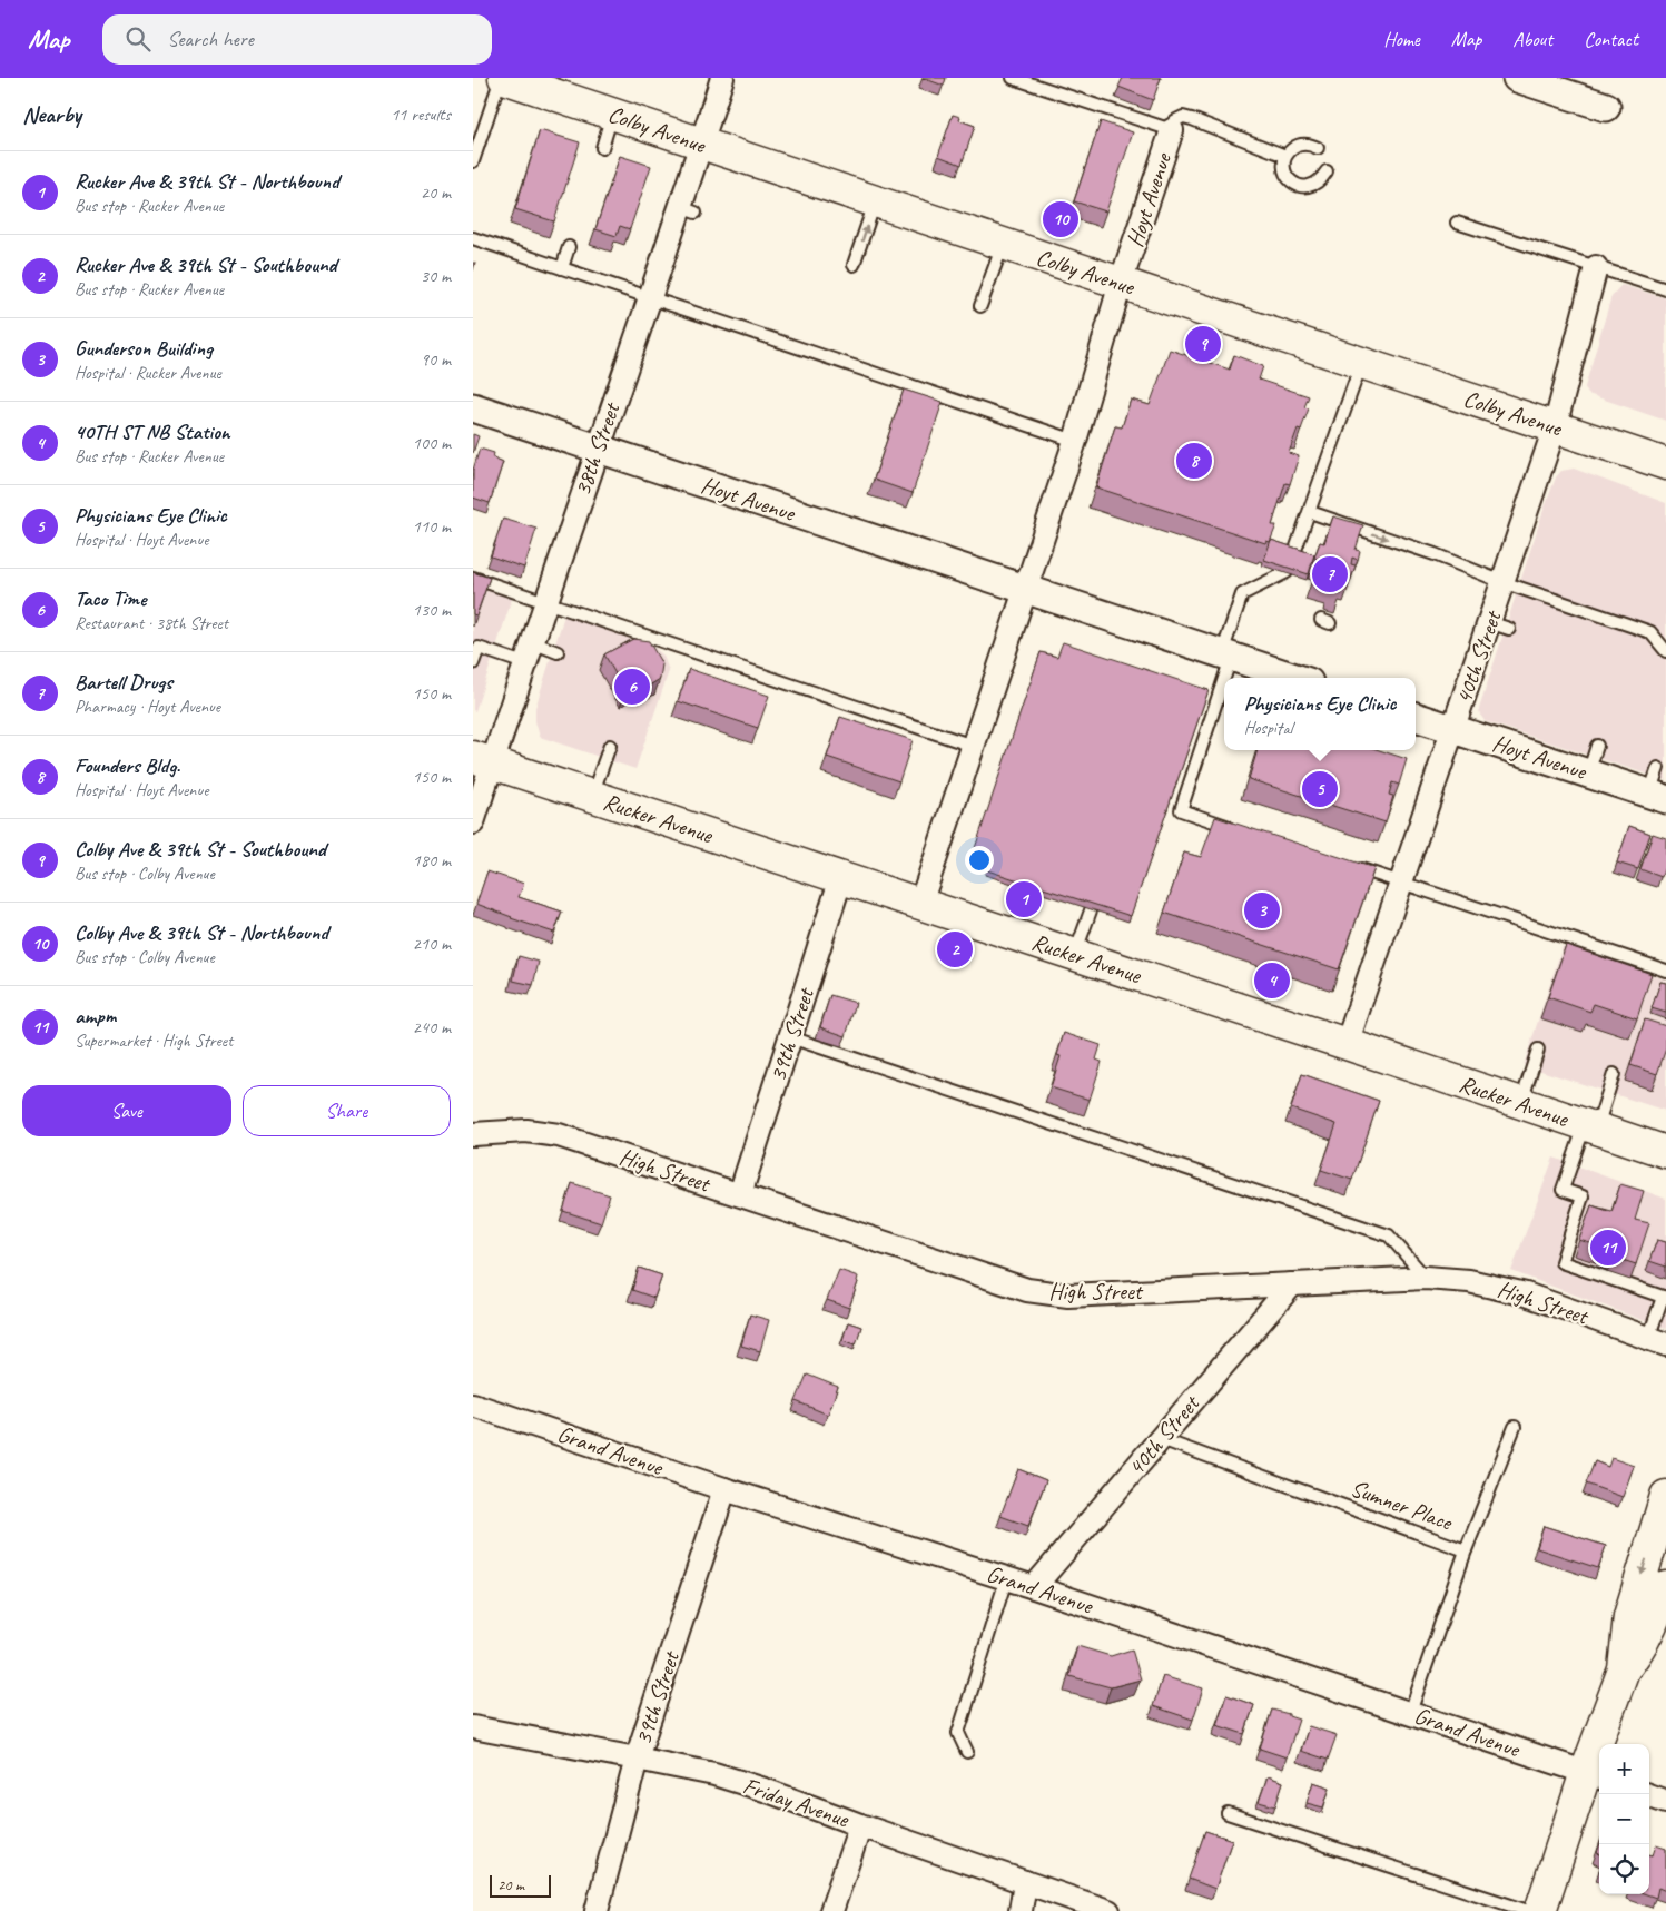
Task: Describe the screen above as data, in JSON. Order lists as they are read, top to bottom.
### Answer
{
  "streets": {
    "main road": ["Colby Avenue", "Rucker Avenue"],
    "street": [
      "Hoyt Avenue",
      "38th Street",
      "40th Street",
      "39th Street",
      "High Street",
      "Grand Avenue",
      "Friday Avenue"
    ],
    "lane": ["Sumner Place"]
  },
  "crossings": [
    ["Colby Avenue", "Hoyt Avenue"],
    ["Colby Avenue", "38th Street"],
    ["Colby Avenue", "40th Street"],
    ["Hoyt Avenue", "38th Street"],
    ["Hoyt Avenue", "40th Street"],
    ["Hoyt Avenue", "Rucker Avenue"],
    ["38th Street", "Rucker Avenue"],
    ["40th Street", "Rucker Avenue"],
    ["40th Street", "High Street"],
    ["40th Street", "Grand Avenue"],
    ["40th Street", "Sumner Place"],
    ["Rucker Avenue", "39th Street"],
    ["39th Street", "High Street"],
    ["39th Street", "Grand Avenue"],
    ["39th Street", "Friday Avenue"],
    ["Grand Avenue", "Sumner Place"]
  ],
  "scale_bar": "20 m",
  "page": {
    "header": "Map",
    "search": "Search here",
    "nav": [
      "Home",
      "Map",
      "About",
      "Contact"
    ],
    "heading": ["Nearby", "11 results"],
    "list": [
      {
        "mark": "1",
        "name": "Rucker Ave & 39th St - Northbound",
        "note": "Bus stop · Rucker Avenue",
        "value": "20 m"
      },
      {
        "mark": "2",
        "name": "Rucker Ave & 39th St - Southbound",
        "note": "Bus stop · Rucker Avenue",
        "value": "30 m"
      },
      {
        "mark": "3",
        "name": "Gunderson Building",
        "note": "Hospital · Rucker Avenue",
        "value": "90 m"
      },
      {
        "mark": "4",
        "name": "40TH ST NB Station",
        "note": "Bus stop · Rucker Avenue",
        "value": "100 m"
      },
      {
        "mark": "5",
        "name": "Physicians Eye Clinic",
        "note": "Hospital · Hoyt Avenue",
        "value": "110 m"
      },
      {
        "mark": "6",
        "name": "Taco Time",
        "note": "Restaurant · 38th Street",
        "value": "130 m"
      },
      {
        "mark": "7",
        "name": "Bartell Drugs",
        "note": "Pharmacy · Hoyt Avenue",
        "value": "150 m"
      },
      {
        "mark": "8",
        "name": "Founders Bldg.",
        "note": "Hospital · Hoyt Avenue",
        "value": "150 m"
      },
      {
        "mark": "9",
        "name": "Colby Ave & 39th St - Southbound",
        "note": "Bus stop · Colby Avenue",
        "value": "180 m"
      },
      {
        "mark": "10",
        "name": "Colby Ave & 39th St - Northbound",
        "note": "Bus stop · Colby Avenue",
        "value": "210 m"
      },
      {
        "mark": "11",
        "name": "ampm",
        "note": "Supermarket · High Street",
        "value": "240 m"
      }
    ],
    "pins": [
      "10",
      "9",
      "8",
      "7",
      "6",
      "5",
      "1",
      "3",
      "2",
      "4",
      "11"
    ],
    "popup": ["Physicians Eye Clinic", "Hospital"],
    "buttons": ["Save", "Share"],
    "map_buttons": ["+", "−"],
    "scale": "20 m"
  }
}
